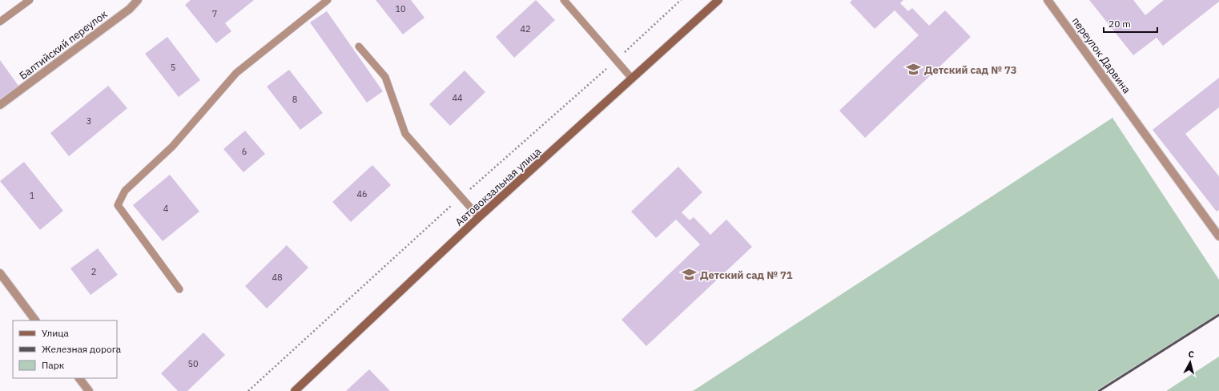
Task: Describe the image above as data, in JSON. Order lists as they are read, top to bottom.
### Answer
{
  "streets": {
    "street": ["Балтийский переулок", "переулок Дарвина", "Автовокзальная улица"]
  },
  "places": {
    "school or university": ["Детский сад № 73", "Детский сад № 71"]
  },
  "house_numbers": [
    "10",
    "7",
    "42",
    "5",
    "44",
    "8",
    "3",
    "6",
    "46",
    "1",
    "4",
    "2",
    "48",
    "50"
  ],
  "legend": ["Улица", "Железная дорога", "Парк"],
  "scale_bar": "20 m",
  "north": "top"
}
